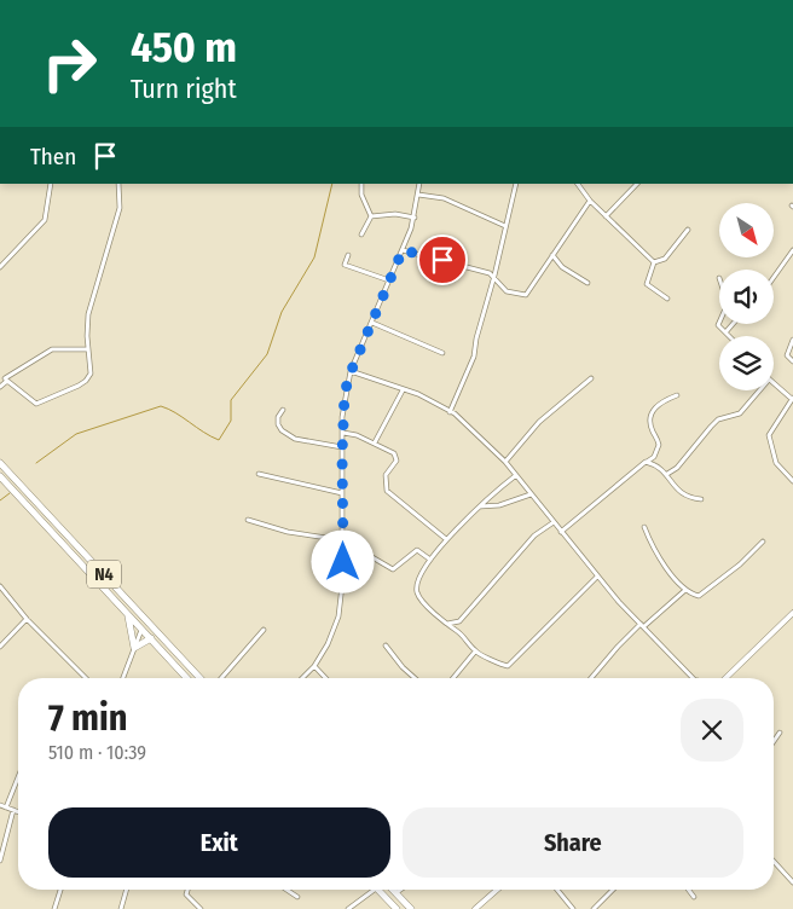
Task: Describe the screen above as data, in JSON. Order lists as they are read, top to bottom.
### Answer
{
  "streets": {
    "highway": ["N4"]
  },
  "north": "bottom right",
  "page": {
    "turn": ["450 m", "Turn right"],
    "then": "Then",
    "heading": ["7 min", "510 m · 10:39"],
    "buttons": ["Exit", "Share"]
  }
}
